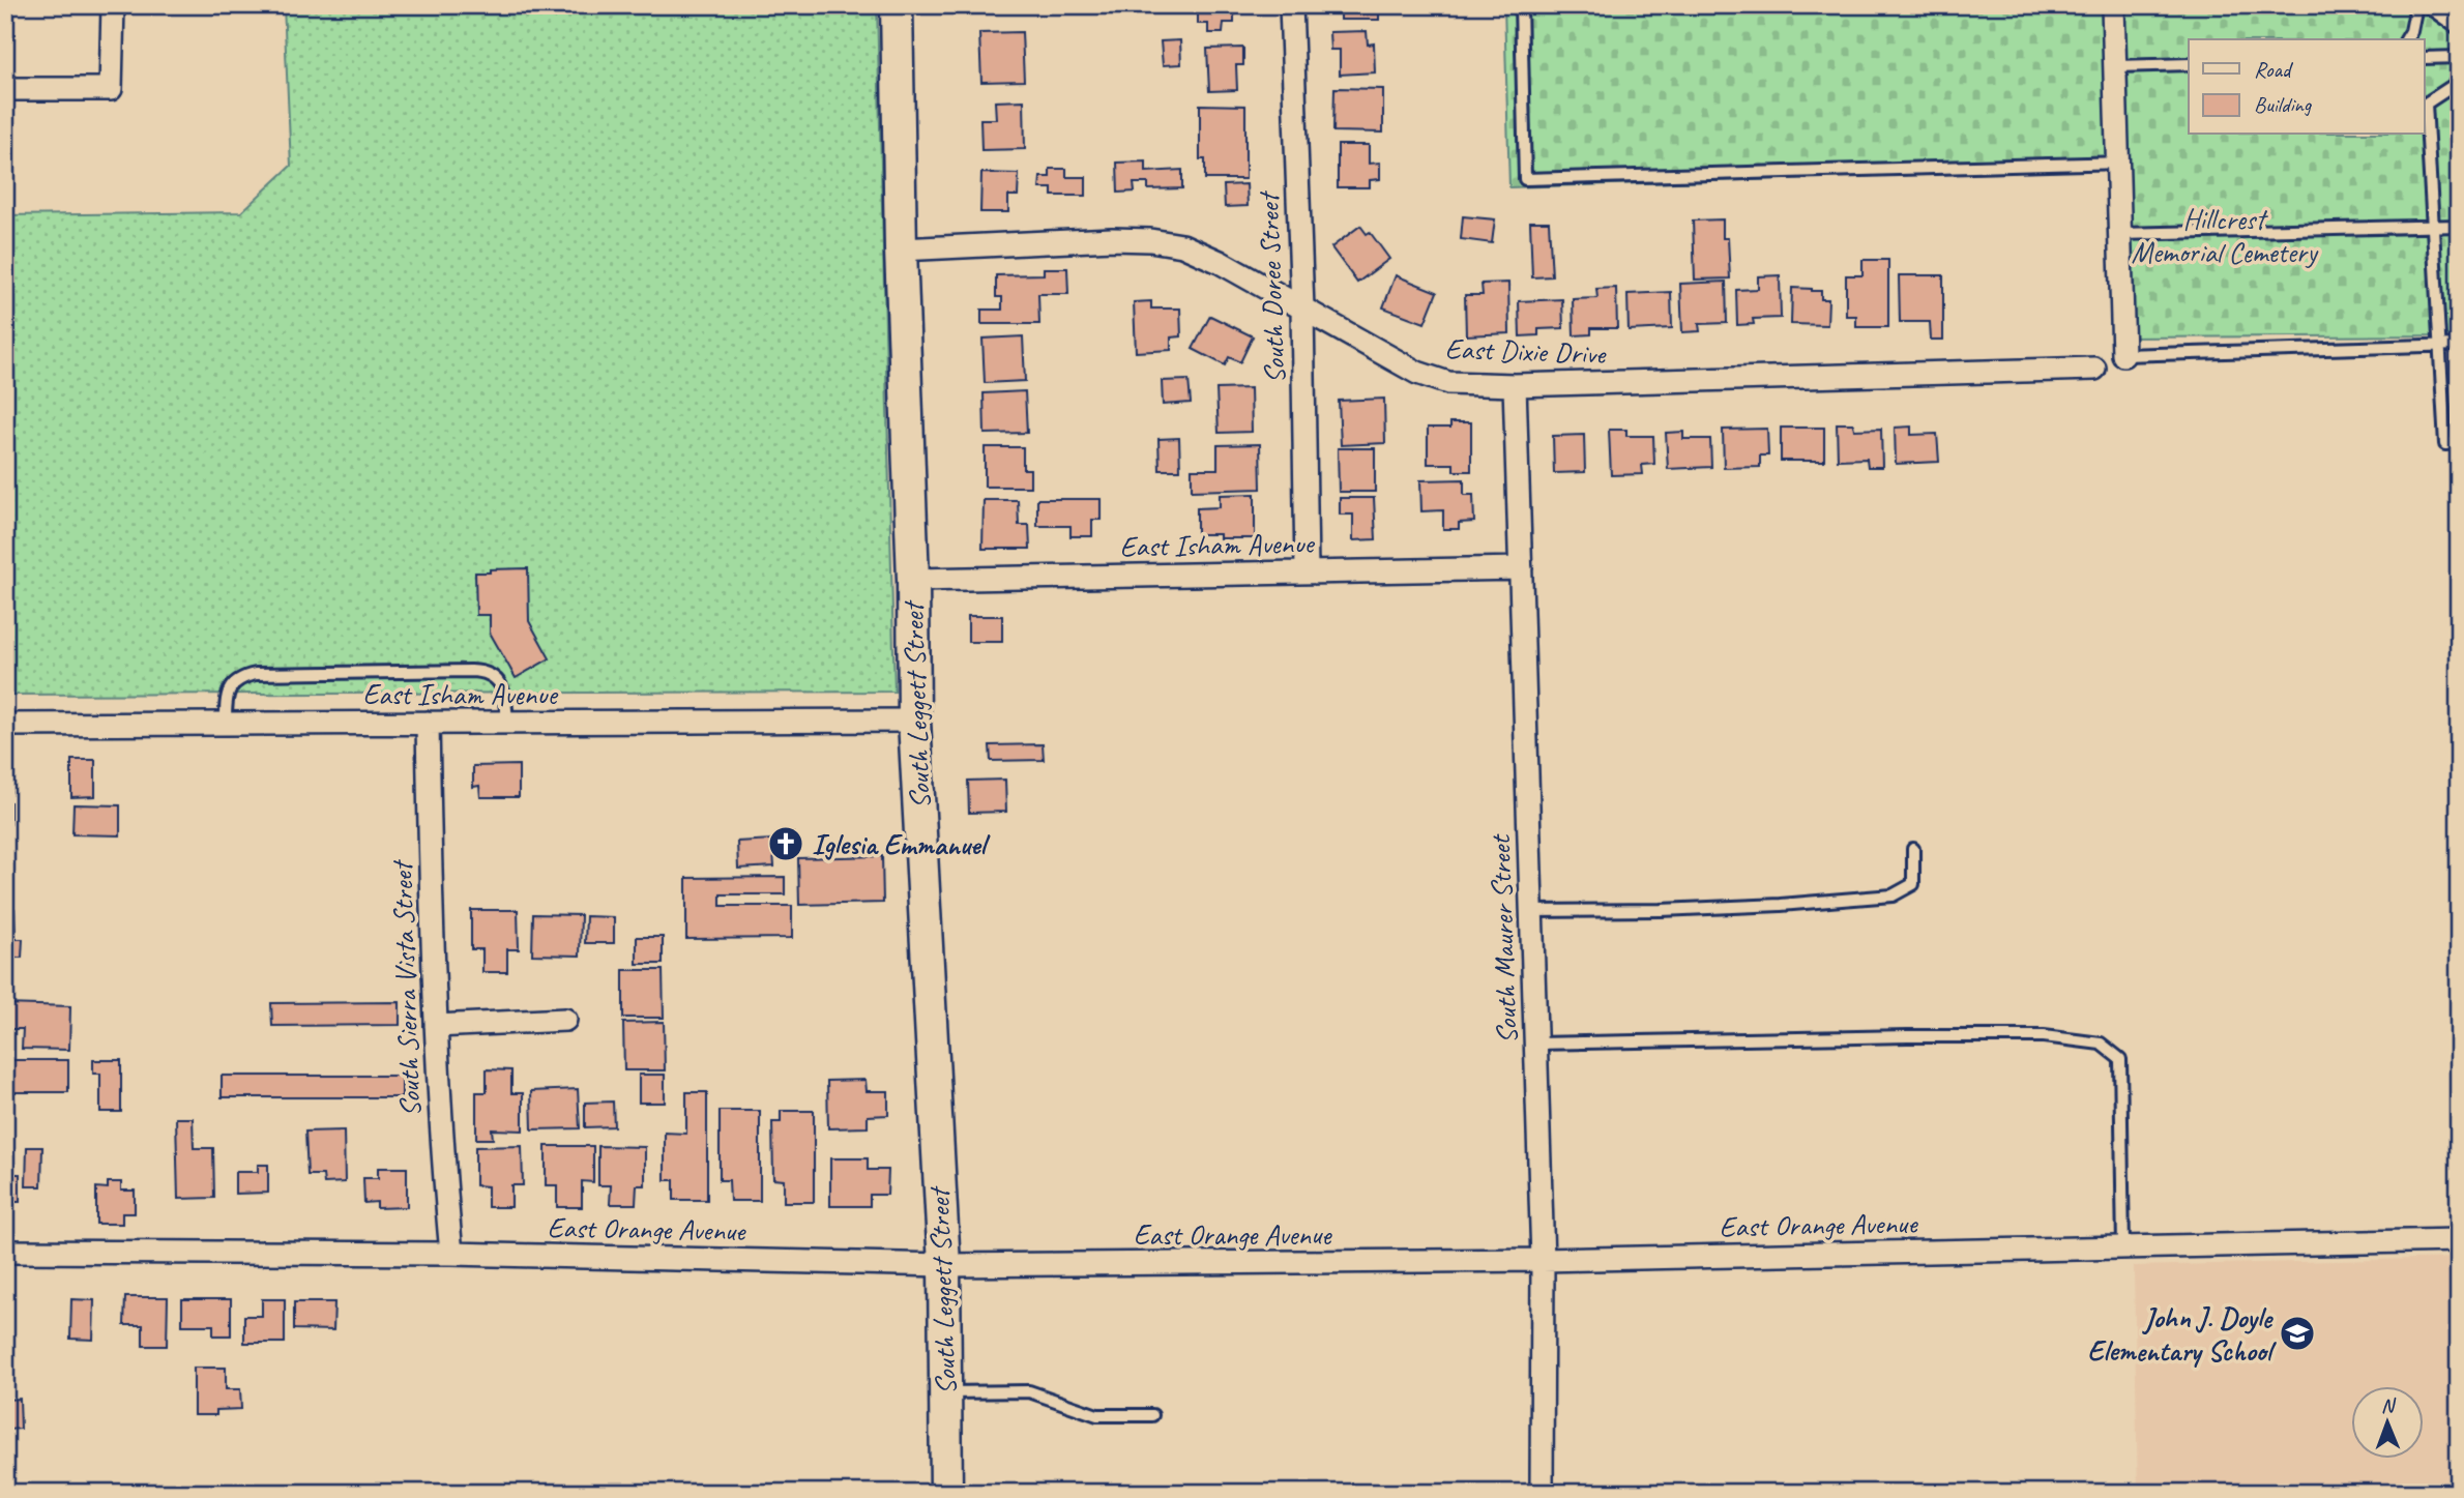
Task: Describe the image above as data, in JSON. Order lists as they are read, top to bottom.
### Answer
{
  "streets": {
    "street": [
      "South Doree Street",
      "East Dixie Drive",
      "East Isham Avenue",
      "South Leggett Street",
      "South Maurer Street",
      "South Sierra Vista Street",
      "East Orange Avenue"
    ]
  },
  "crossings": [
    ["South Doree Street", "East Dixie Drive"],
    ["South Doree Street", "East Isham Avenue"],
    ["East Dixie Drive", "South Leggett Street"],
    ["East Dixie Drive", "South Maurer Street"],
    ["East Isham Avenue", "South Leggett Street"],
    ["East Isham Avenue", "South Maurer Street"],
    ["East Isham Avenue", "South Sierra Vista Street"],
    ["South Leggett Street", "East Orange Avenue"],
    ["South Maurer Street", "East Orange Avenue"],
    ["South Sierra Vista Street", "East Orange Avenue"]
  ],
  "parks": ["Hillcrest Memorial Cemetery"],
  "places": {
    "church": ["Iglesia Emmanuel"],
    "school or university": ["John J. Doyle Elementary School"]
  },
  "legend": ["Road", "Building"],
  "north": "top"
}
